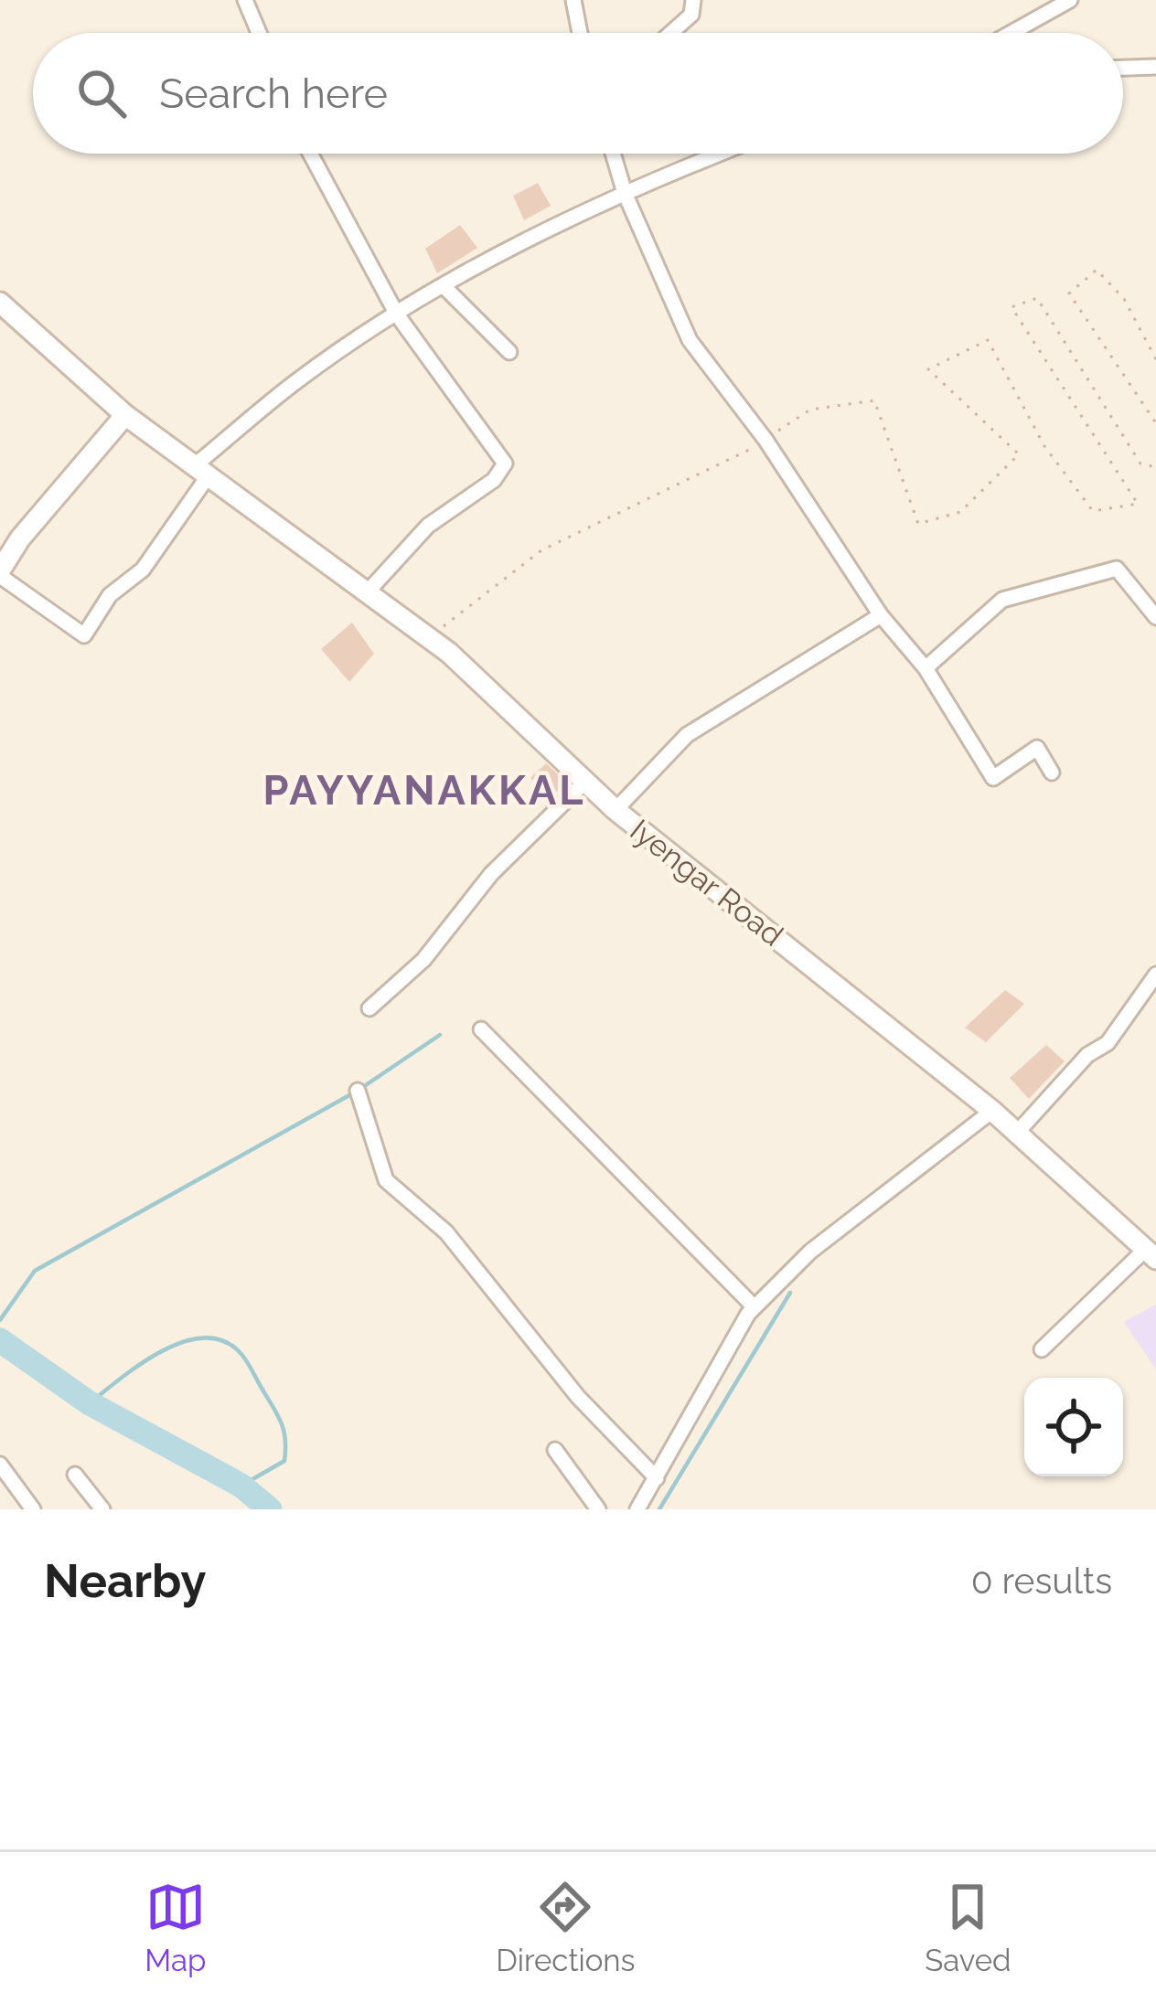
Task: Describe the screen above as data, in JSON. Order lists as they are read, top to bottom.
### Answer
{
  "streets": {
    "main road": ["Iyengar Road"]
  },
  "districts": ["PAYYANAKKAL"],
  "page": {
    "search": "Search here",
    "heading": ["Nearby", "0 results"],
    "nav": ["Map", "Directions", "Saved"]
  }
}
